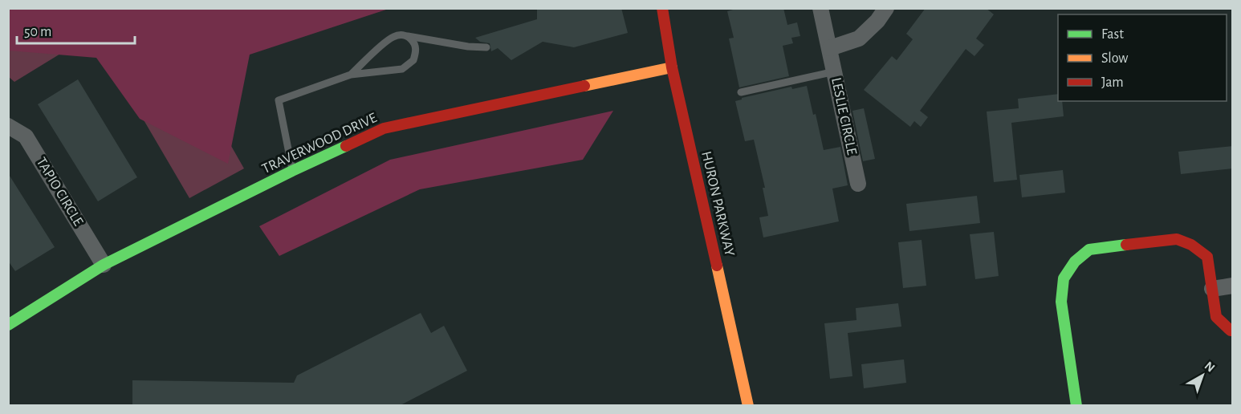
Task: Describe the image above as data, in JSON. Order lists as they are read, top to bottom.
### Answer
{
  "streets": {
    "street": [
      "LESLIE CIRCLE",
      "TRAVERWOOD DRIVE",
      "TAPIO CIRCLE",
      "HURON PARKWAY"
    ]
  },
  "crossings": [
    ["TRAVERWOOD DRIVE", "TAPIO CIRCLE"],
    ["TRAVERWOOD DRIVE", "HURON PARKWAY"]
  ],
  "legend": ["Fast", "Slow", "Jam"],
  "scale_bar": "50 m",
  "north": "top right"
}
